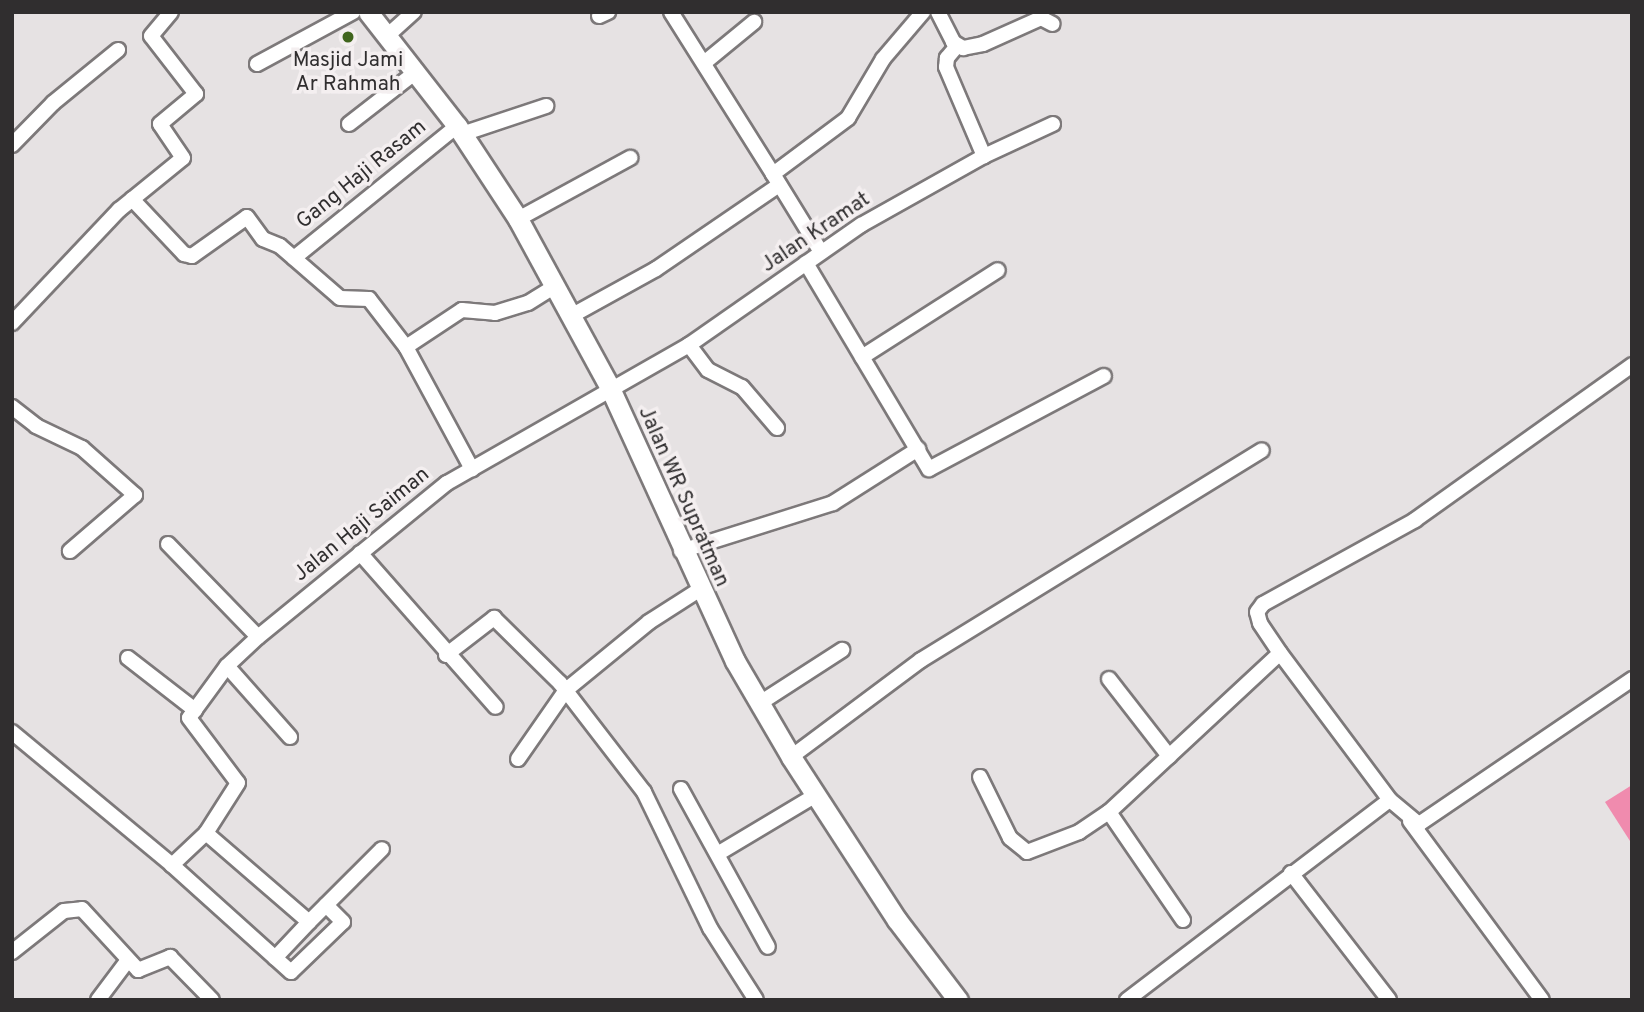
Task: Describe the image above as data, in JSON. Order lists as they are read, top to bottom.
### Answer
{
  "streets": {
    "street": [
      "Gang Haji Rasam",
      "Jalan Kramat",
      "Jalan WR Supratman",
      "Jalan Haji Saiman"
    ]
  },
  "crossings": [
    ["Gang Haji Rasam", "Jalan WR Supratman"],
    ["Jalan Kramat", "Jalan WR Supratman"],
    ["Jalan Kramat", "Jalan Haji Saiman"],
    ["Jalan WR Supratman", "Jalan Haji Saiman"]
  ],
  "places": ["Masjid Jami Ar Rahmah"]
}
